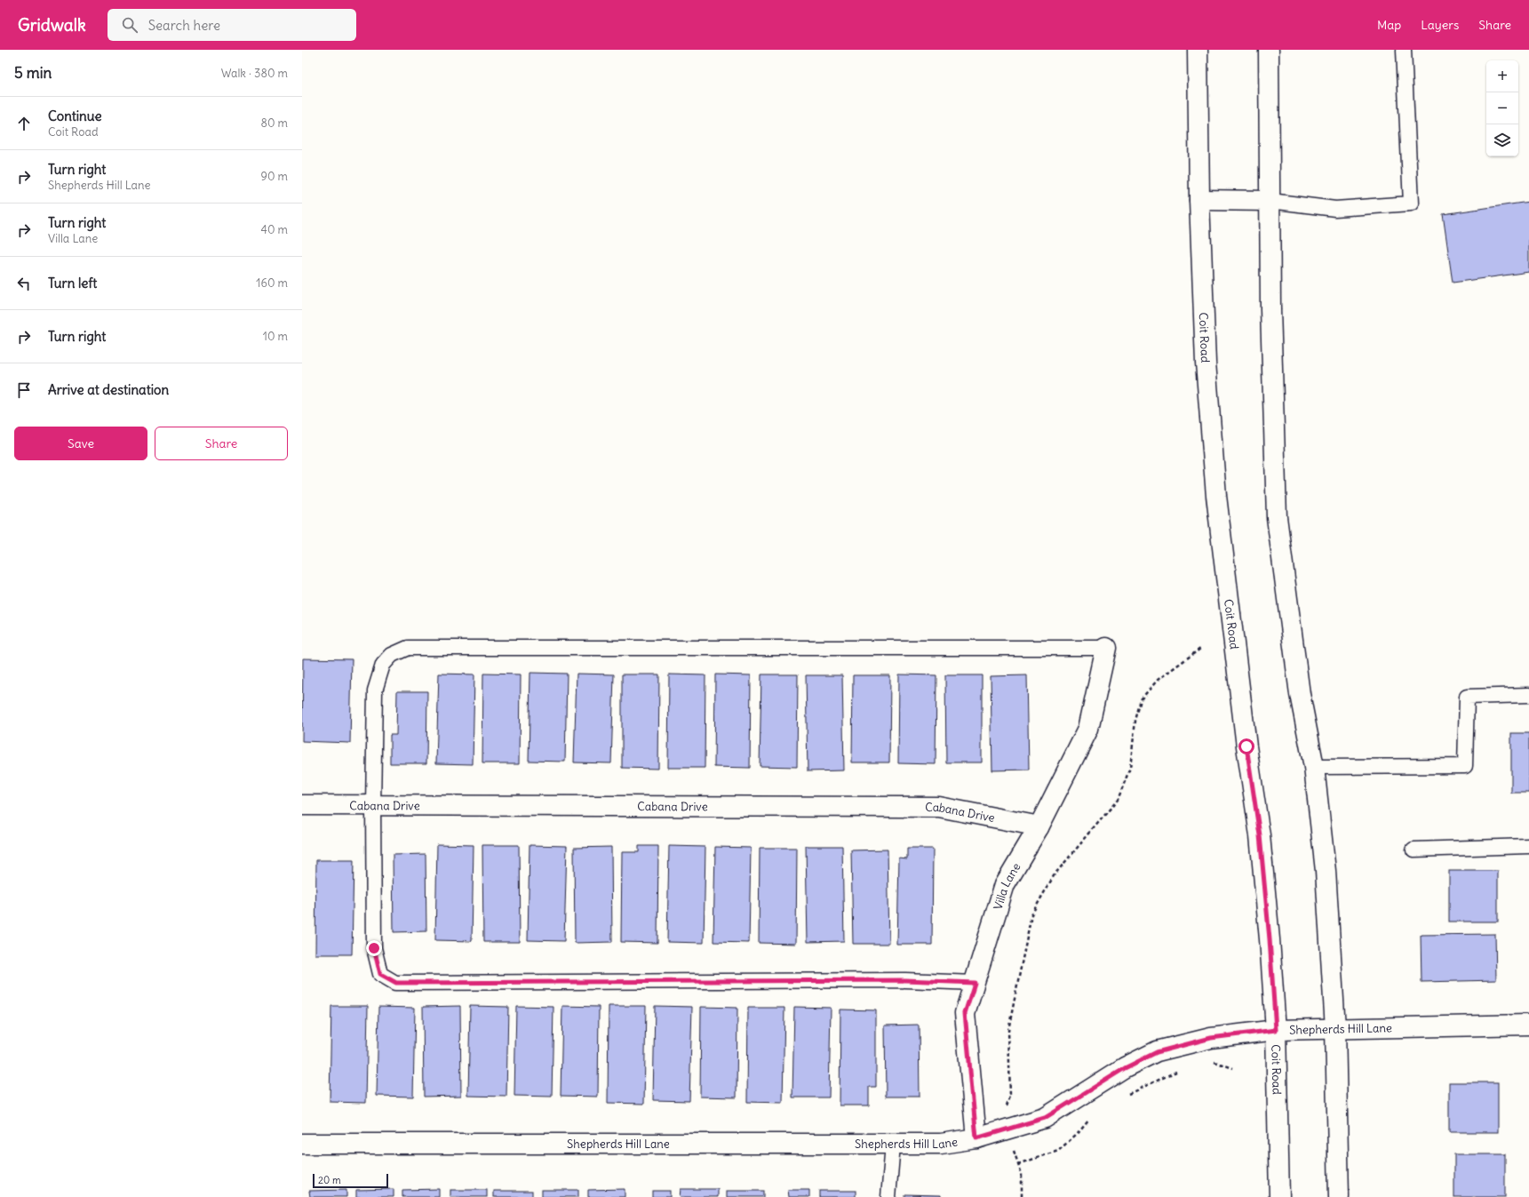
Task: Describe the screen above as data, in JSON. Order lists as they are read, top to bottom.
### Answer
{
  "streets": {
    "street": [
      "Coit Road",
      "Cabana Drive",
      "Villa Lane",
      "Shepherds Hill Lane"
    ]
  },
  "crossings": [
    ["Coit Road", "Shepherds Hill Lane"],
    ["Cabana Drive", "Villa Lane"],
    ["Villa Lane", "Shepherds Hill Lane"]
  ],
  "scale_bar": "20 m",
  "page": {
    "header": "Gridwalk",
    "search": "Search here",
    "nav": ["Map", "Layers", "Share"],
    "heading": ["5 min", "Walk · 380 m"],
    "map_buttons": ["+", "−"],
    "list": [
      ["Continue", "Coit Road", "80 m"],
      ["Turn right", "Shepherds Hill Lane", "90 m"],
      ["Turn right", "Villa Lane", "40 m"],
      ["Turn left", "160 m"],
      ["Turn right", "10 m"],
      "Arrive at destination"
    ],
    "buttons": ["Save", "Share"],
    "scale": "20 m"
  }
}
